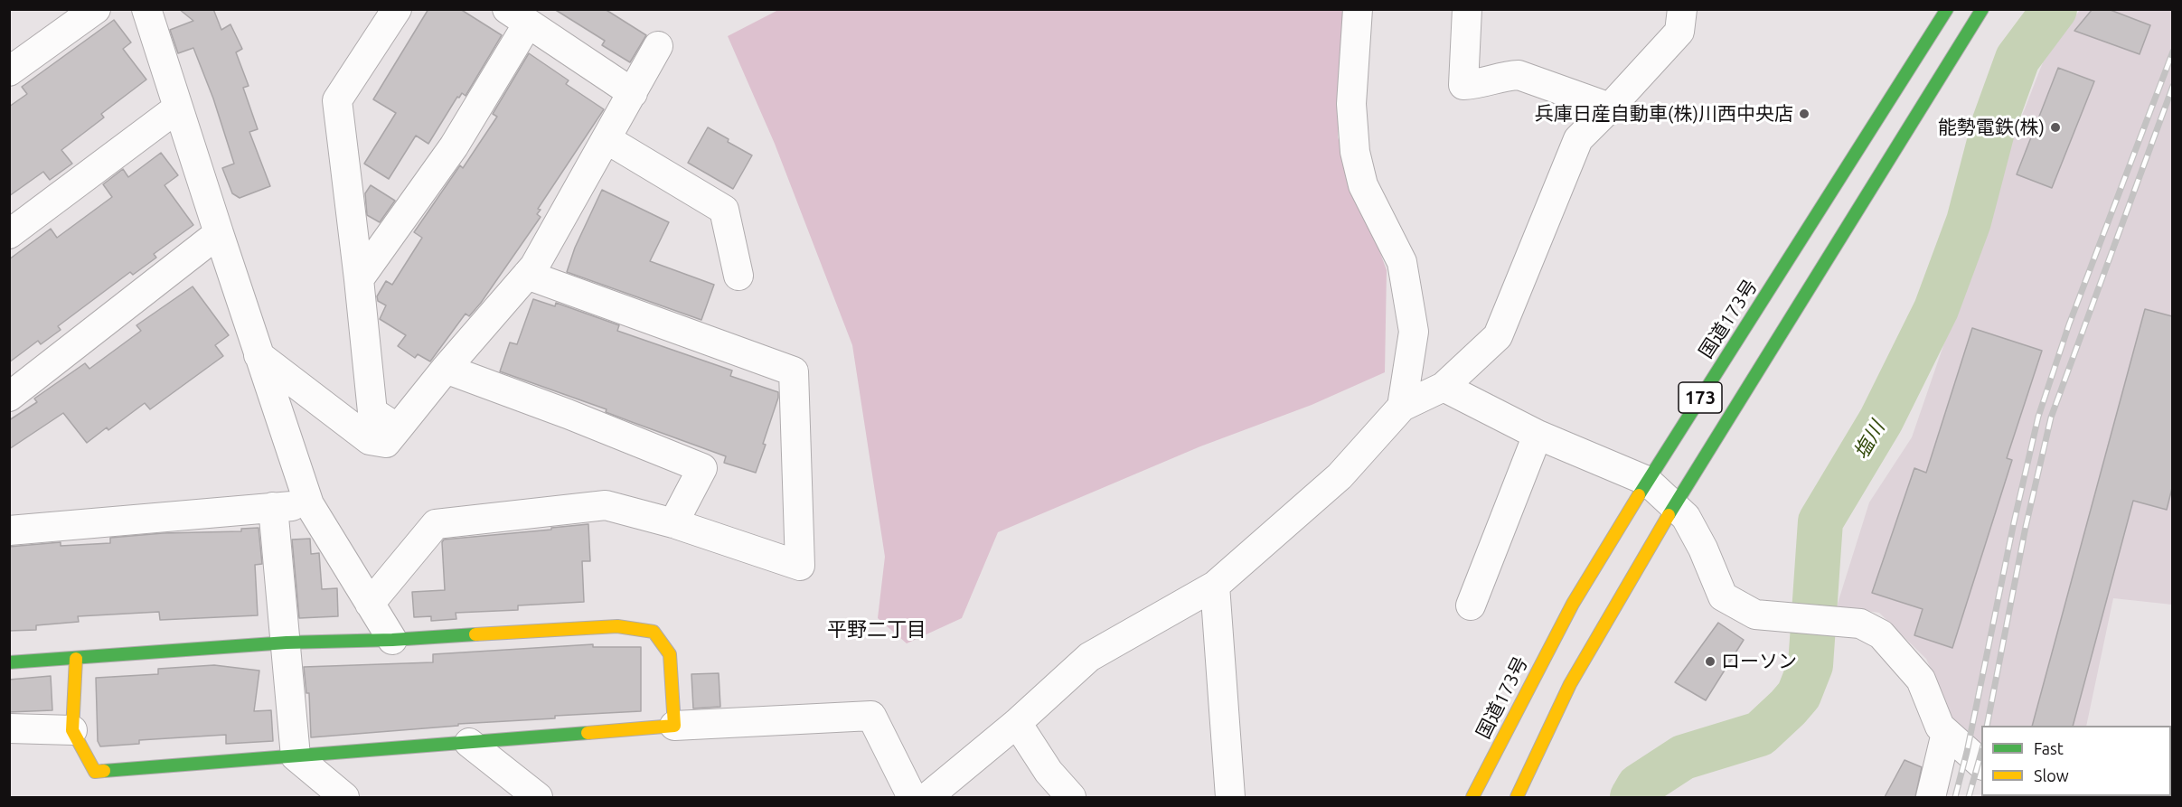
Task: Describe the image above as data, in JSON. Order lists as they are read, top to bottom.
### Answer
{
  "streets": {
    "main road": ["国道173号", "173"]
  },
  "districts": ["平野二丁目"],
  "water": ["塩川"],
  "places": ["兵庫日産自動車(株)川西中央店", "能勢電鉄(株)", "ローソン"],
  "legend": ["Fast", "Slow"]
}
